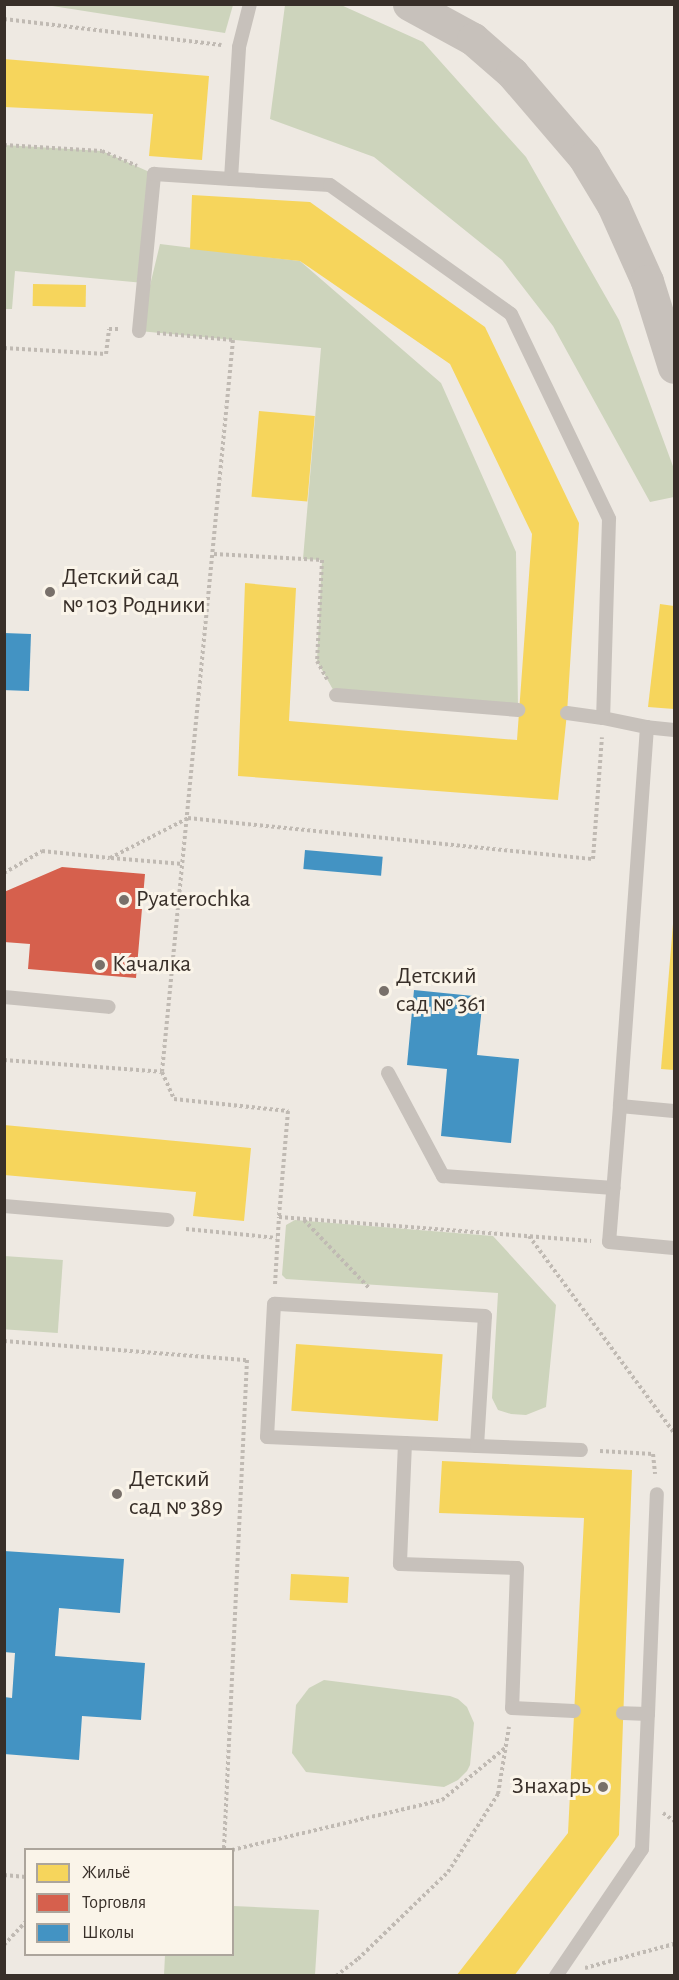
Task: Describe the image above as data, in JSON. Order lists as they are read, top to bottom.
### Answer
{
  "places": [
    "Детский сад № 103 Родники",
    "Pyaterochka",
    "Качалка",
    "Детский сад № 361",
    "Детский сад № 389",
    "Знахарь"
  ],
  "legend": ["Жильё", "Торговля", "Школы"]
}
